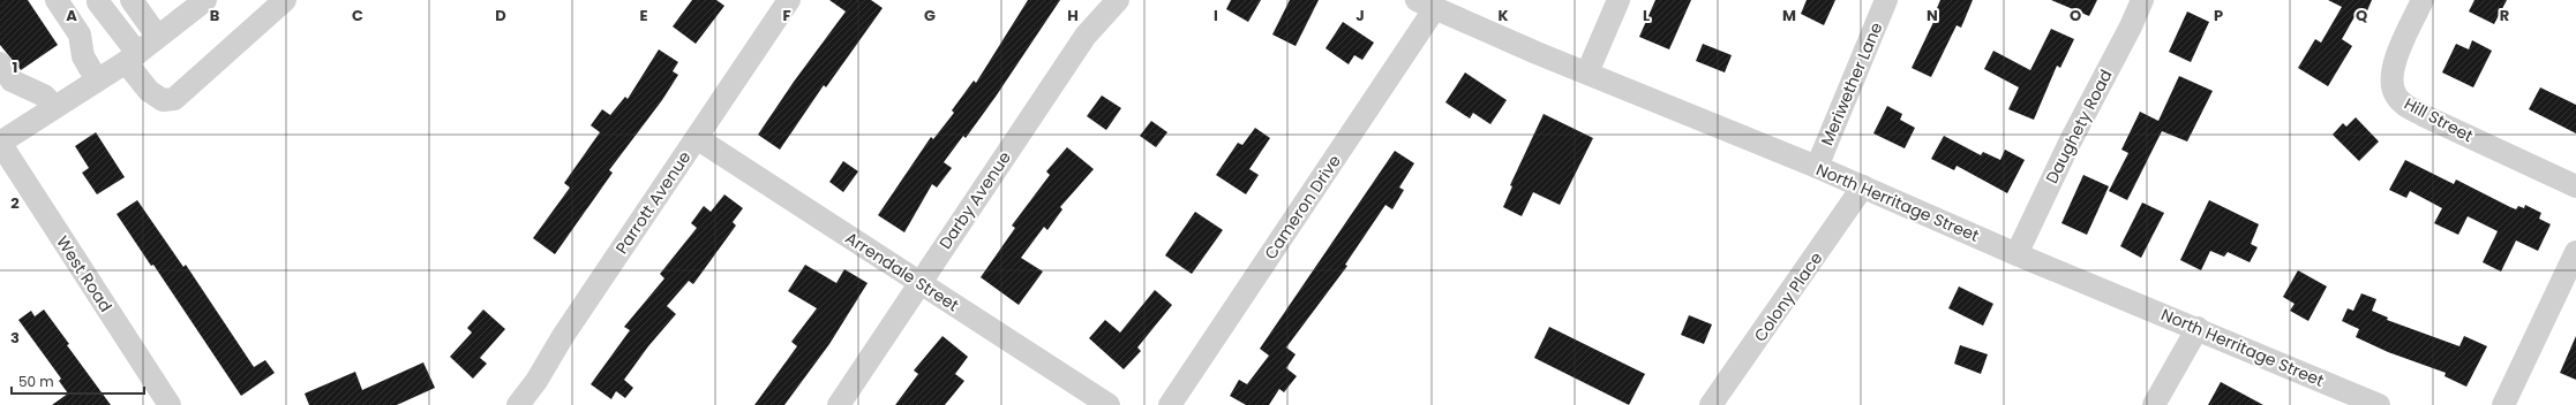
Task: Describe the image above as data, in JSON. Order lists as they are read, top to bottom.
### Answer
{
  "streets": {
    "street": [
      "Meriwether Lane",
      "Hill Street",
      "Daughety Road",
      "Darby Avenue",
      "Parrott Avenue",
      "North Herritage Street",
      "Cameron Drive",
      "Arrendale Street",
      "West Road",
      "Colony Place"
    ]
  },
  "crossings": [
    ["Meriwether Lane", "North Herritage Street"],
    ["Daughety Road", "North Herritage Street"],
    ["Darby Avenue", "Arrendale Street"],
    ["Parrott Avenue", "Arrendale Street"],
    ["North Herritage Street", "Cameron Drive"],
    ["North Herritage Street", "Colony Place"]
  ],
  "scale_bar": "50 m",
  "grid": {
    "columns": [
      "A",
      "B",
      "C",
      "D",
      "E",
      "F",
      "G",
      "H",
      "I",
      "J",
      "K",
      "L",
      "M",
      "N",
      "O",
      "P",
      "Q",
      "R"
    ],
    "rows": ["1", "2", "3"]
  }
}
